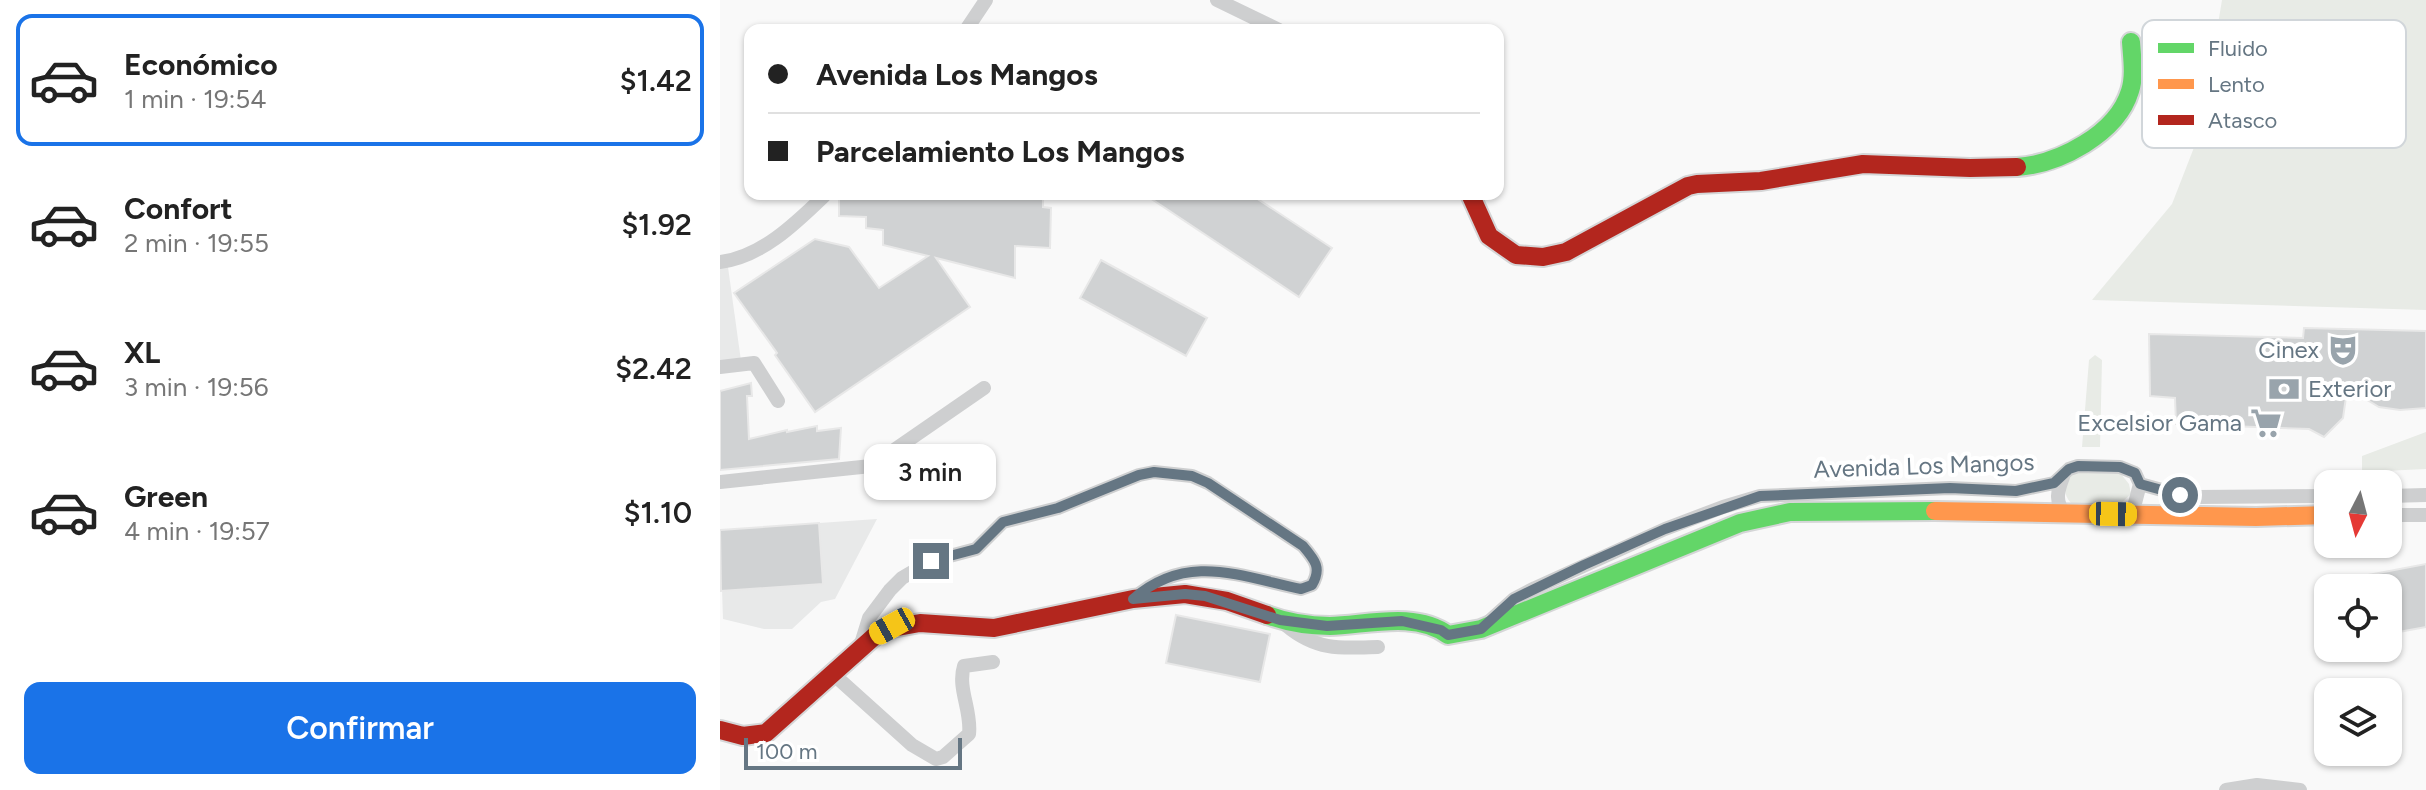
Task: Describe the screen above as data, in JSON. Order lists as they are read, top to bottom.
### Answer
{
  "streets": {
    "street": ["Avenida Los Mangos"]
  },
  "places": {
    "theatre": ["Cinex"],
    "bank": ["Exterior"],
    "supermarket": ["Excelsior Gama"]
  },
  "legend": ["Fluido", "Lento", "Atasco"],
  "scale_bar": "100 m",
  "north": "bottom",
  "page": {
    "list": [
      {
        "name": "Económico",
        "note": "1 min · 19:54",
        "value": "$1.42"
      },
      {
        "name": "Confort",
        "note": "2 min · 19:55",
        "value": "$1.92"
      },
      {
        "name": "XL",
        "note": "3 min · 19:56",
        "value": "$2.42"
      },
      {
        "name": "Green",
        "note": "4 min · 19:57",
        "value": "$1.10"
      }
    ],
    "banner": ["Avenida Los Mangos", "Parcelamiento Los Mangos"],
    "bubble": "3 min",
    "buttons": "Confirmar",
    "scale": "100 m"
  }
}
